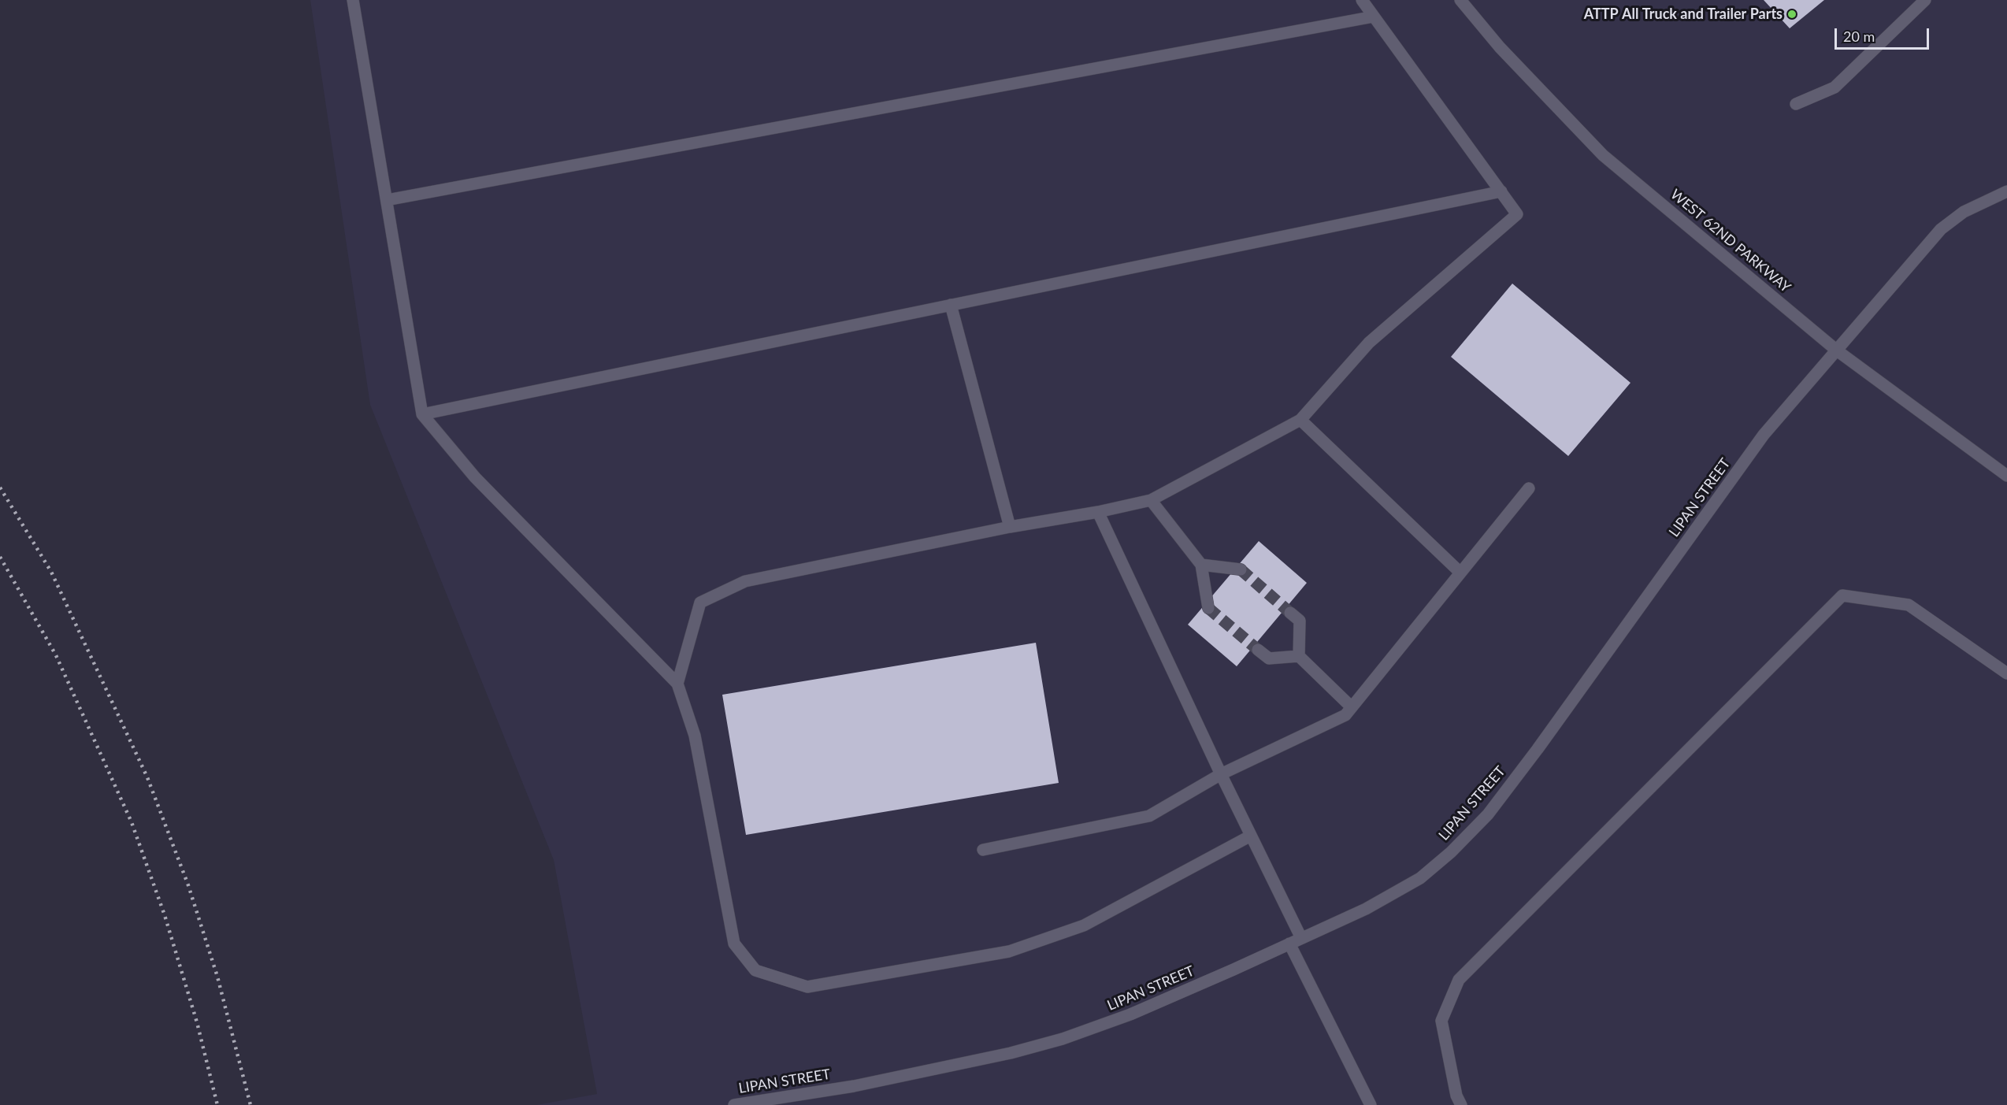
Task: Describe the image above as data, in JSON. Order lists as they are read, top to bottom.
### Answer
{
  "streets": {
    "street": ["WEST 62ND PARKWAY", "LIPAN STREET"]
  },
  "crossings": [
    ["WEST 62ND PARKWAY", "LIPAN STREET"]
  ],
  "places": ["ATTP All Truck and Trailer Parts"],
  "scale_bar": "20 m"
}
